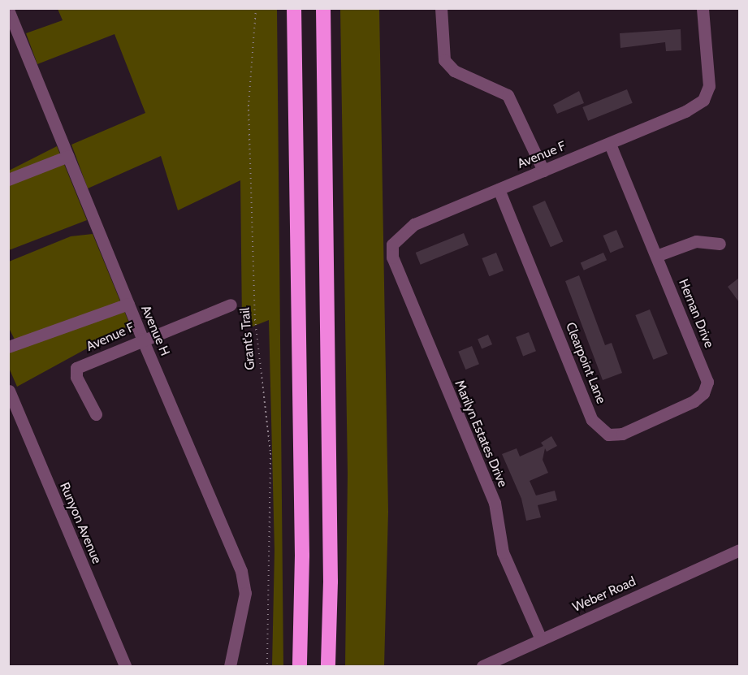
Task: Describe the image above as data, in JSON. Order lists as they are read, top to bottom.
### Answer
{
  "streets": {
    "street": [
      "Avenue F",
      "Hernan Drive",
      "Avenue H",
      "Clearpoint Lane",
      "Marilyn Estates Drive",
      "Runyon Avenue",
      "Weber Road"
    ],
    "path": ["Grant's Trail"]
  },
  "crossings": [
    ["Avenue F", "Hernan Drive"],
    ["Avenue F", "Avenue H"],
    ["Avenue F", "Clearpoint Lane"],
    ["Avenue F", "Marilyn Estates Drive"],
    ["Hernan Drive", "Clearpoint Lane"],
    ["Marilyn Estates Drive", "Weber Road"]
  ]
}
